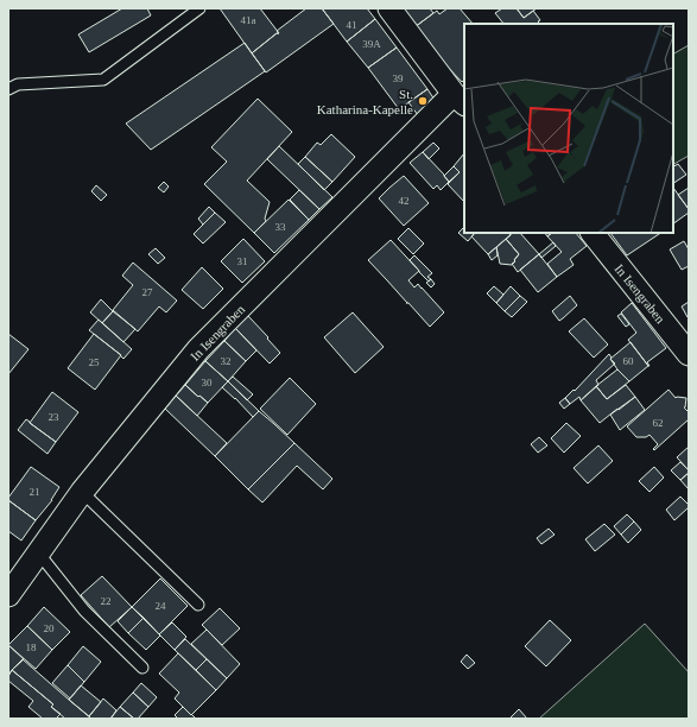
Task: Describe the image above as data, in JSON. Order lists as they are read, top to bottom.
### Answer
{
  "streets": {
    "street": ["In Isengraben"]
  },
  "places": ["St. Katharina-Kapelle"],
  "house_numbers": [
    "41a",
    "41",
    "39A",
    "39",
    "42",
    "33",
    "31",
    "27",
    "32",
    "60",
    "25",
    "30",
    "23",
    "62",
    "21",
    "22",
    "24",
    "20",
    "18"
  ]
}
